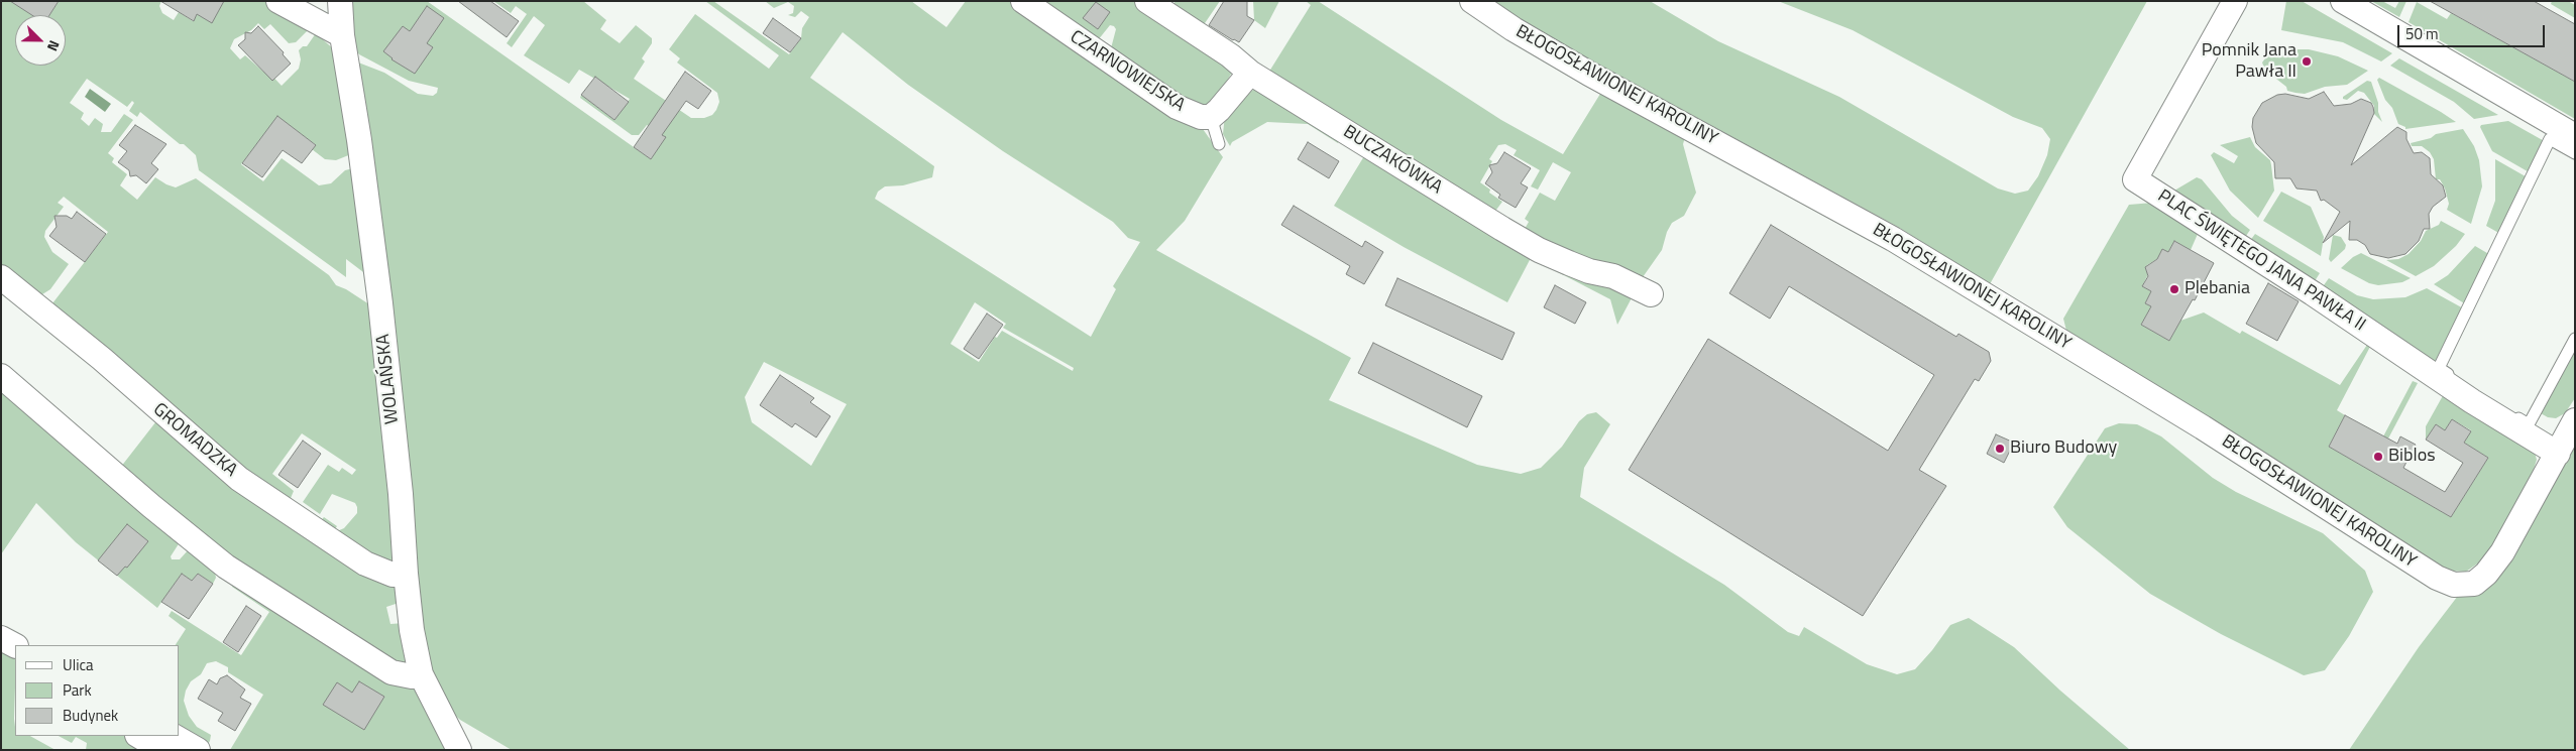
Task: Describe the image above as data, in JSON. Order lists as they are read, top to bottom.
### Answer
{
  "streets": {
    "street": [
      "CZARNOWIEJSKA",
      "BŁOGOSŁAWIONEJ KAROLINY",
      "BUCZAKÓWKA",
      "PLAC ŚWIĘTEGO JANA PAWŁA II",
      "WOLAŃSKA",
      "GROMADZKA"
    ]
  },
  "crossings": [
    ["BŁOGOSŁAWIONEJ KAROLINY", "PLAC ŚWIĘTEGO JANA PAWŁA II"],
    ["WOLAŃSKA", "GROMADZKA"]
  ],
  "places": [
    "Pomnik Jana Pawła II",
    "Plebania",
    "Biuro Budowy",
    "Biblos"
  ],
  "legend": ["Ulica", "Park", "Budynek"],
  "scale_bar": "50 m",
  "north": "bottom right"
}
